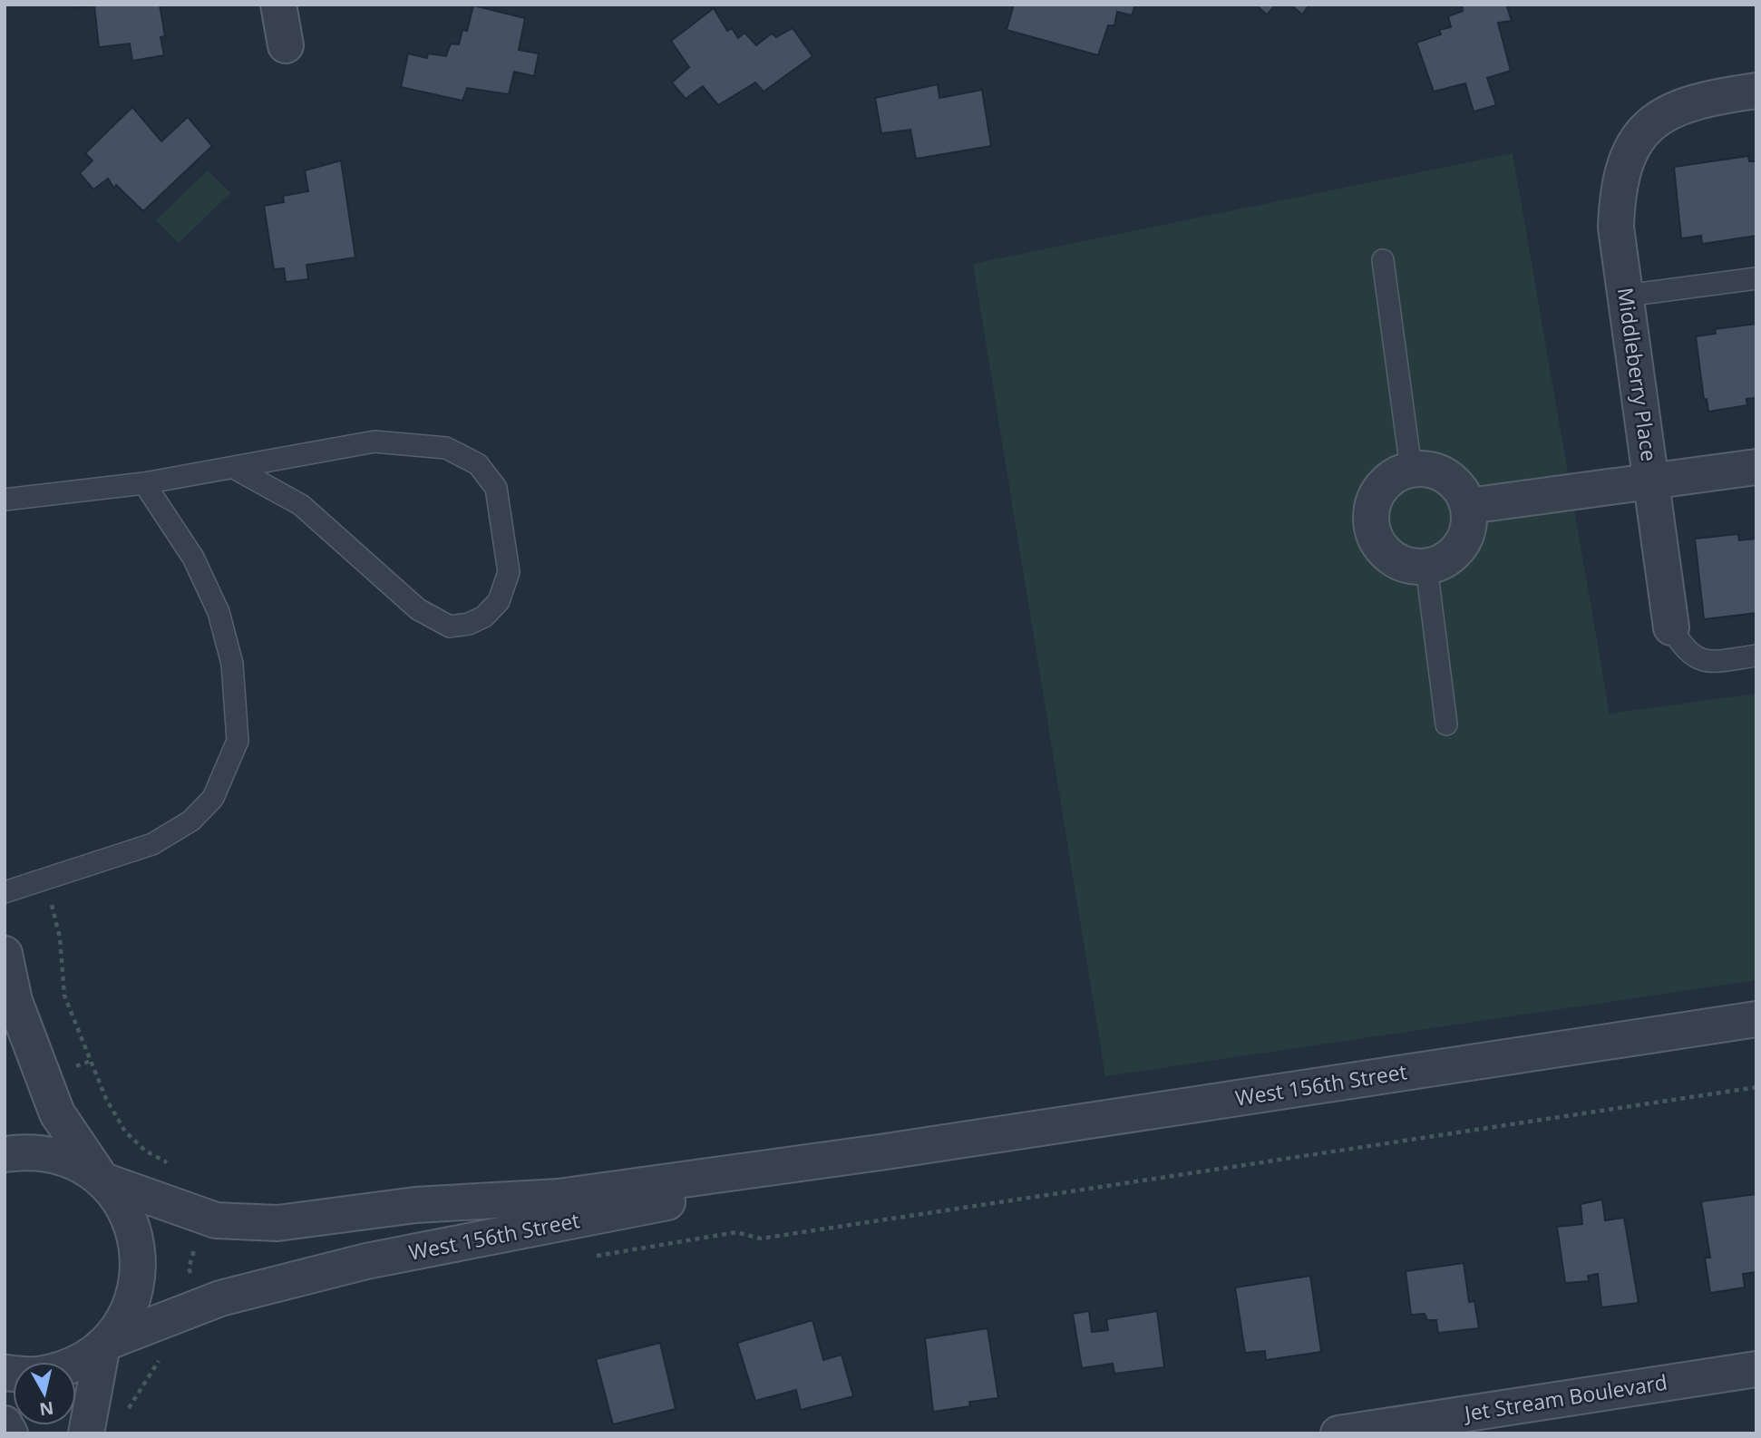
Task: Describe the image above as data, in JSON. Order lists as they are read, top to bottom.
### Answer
{
  "streets": {
    "street": ["Middleberry Place", "West 156th Street", "Jet Stream Boulevard"]
  },
  "north": "bottom"
}
